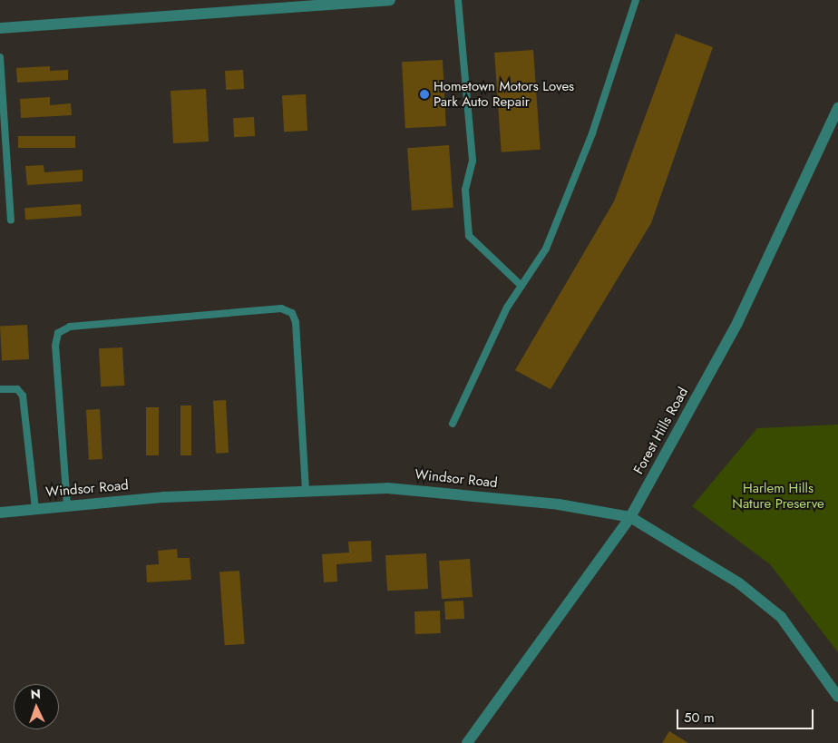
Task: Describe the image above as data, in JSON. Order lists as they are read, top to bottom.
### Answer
{
  "streets": {
    "street": ["Forest Hills Road", "Windsor Road"]
  },
  "crossings": [
    ["Forest Hills Road", "Windsor Road"]
  ],
  "parks": ["Harlem Hills Nature Preserve"],
  "places": ["Hometown Motors Loves Park Auto Repair"],
  "scale_bar": "50 m",
  "north": "top"
}
